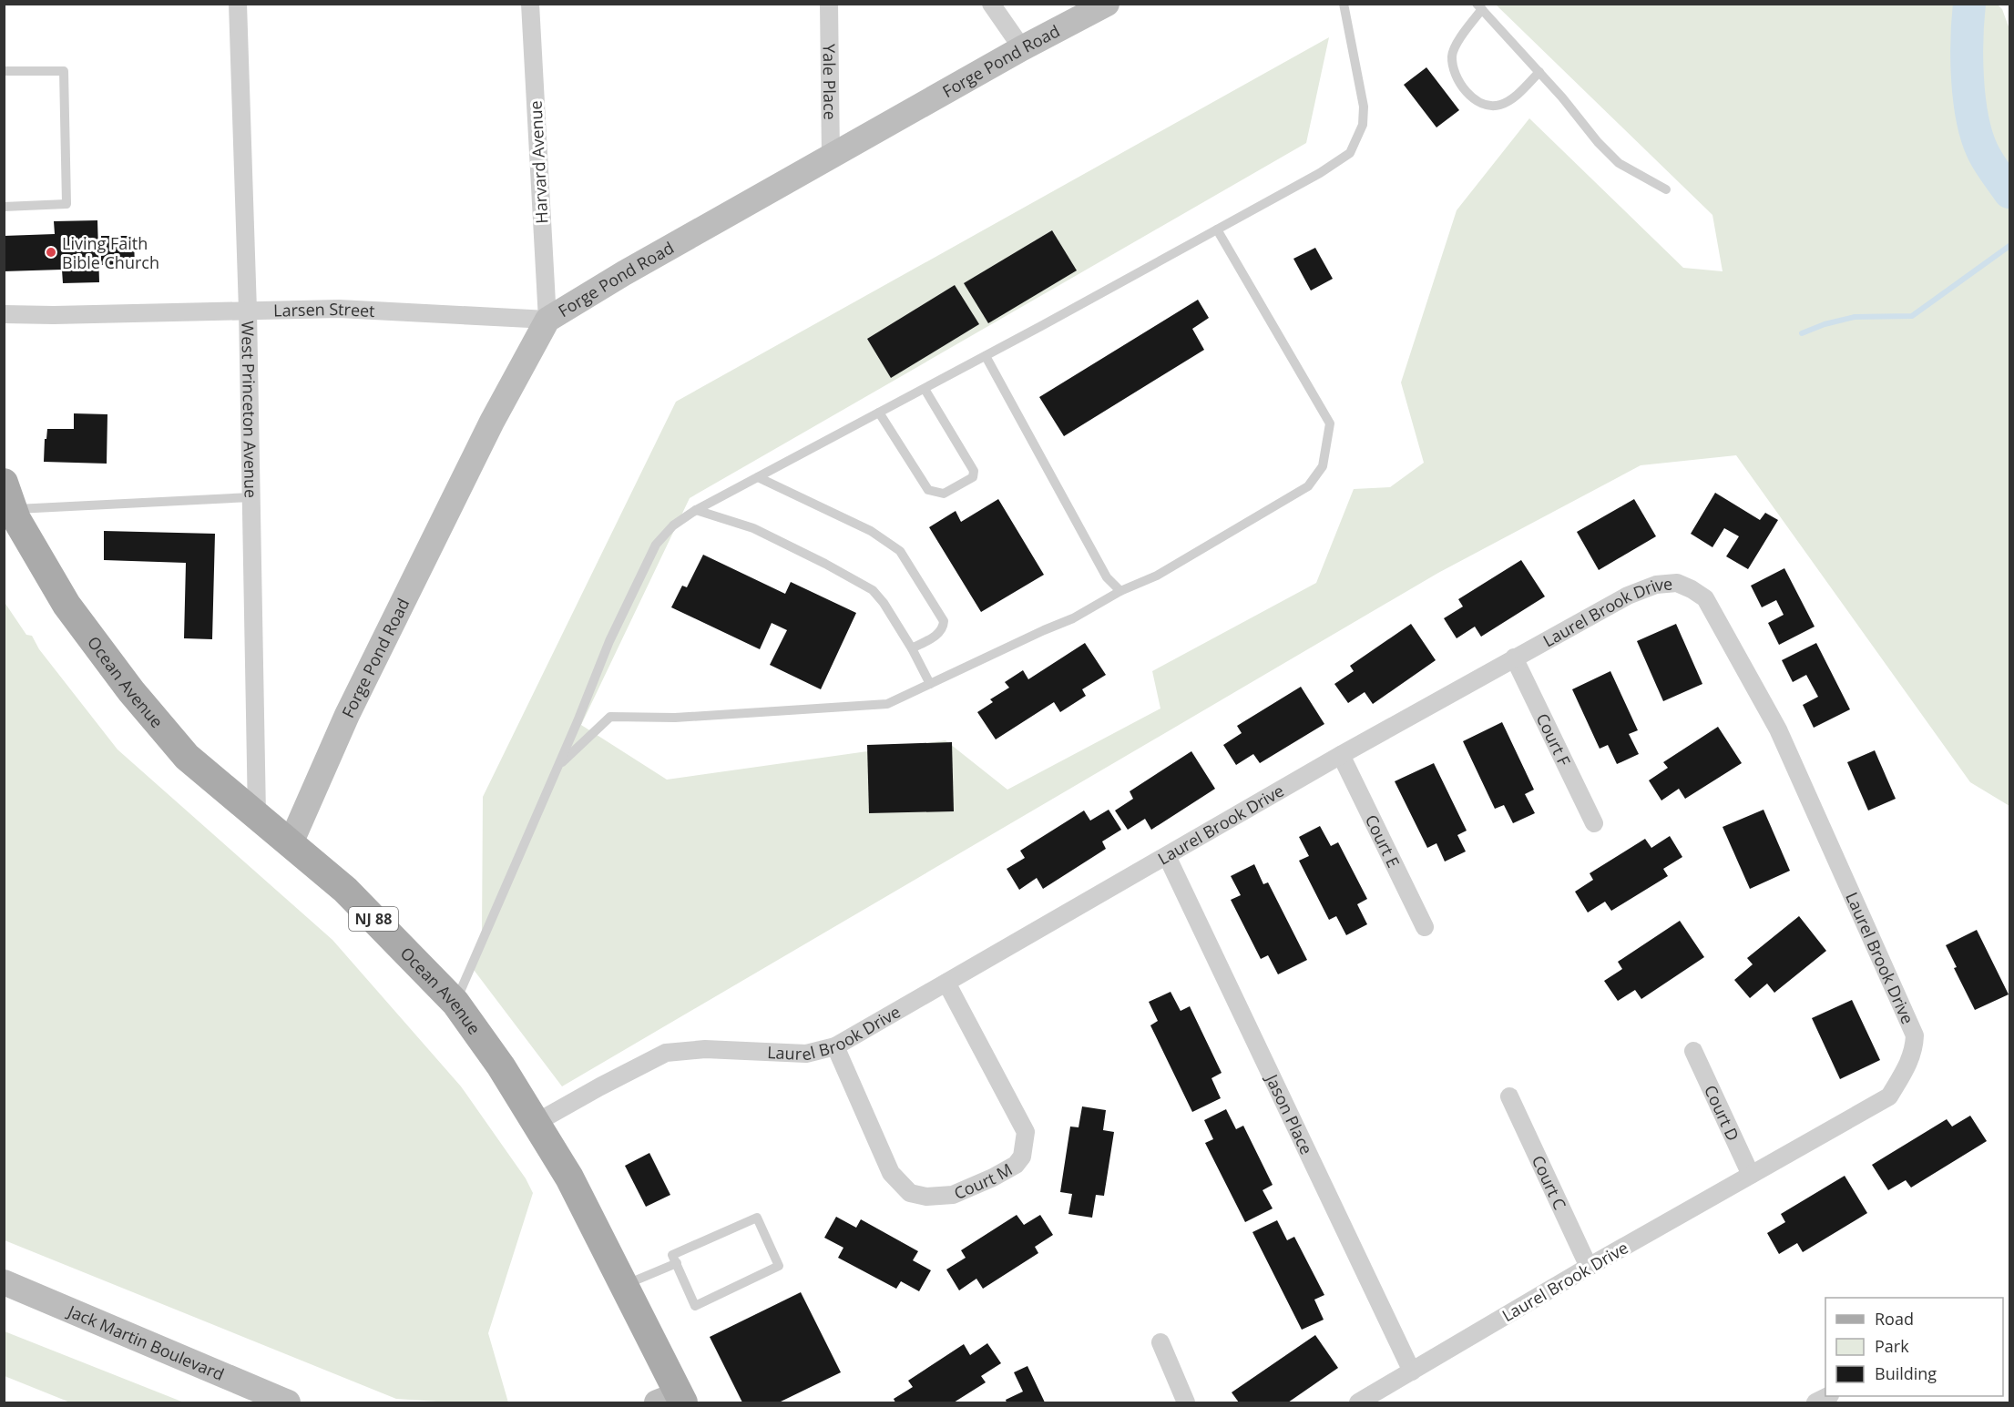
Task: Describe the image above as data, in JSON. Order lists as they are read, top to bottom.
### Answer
{
  "streets": {
    "main road": ["Ocean Avenue", "NJ 88"],
    "street": [
      "Forge Pond Road",
      "Yale Place",
      "Harvard Avenue",
      "Larsen Street",
      "West Princeton Avenue",
      "Laurel Brook Drive",
      "Court F",
      "Court E",
      "Court D",
      "Jason Place",
      "Court M",
      "Court C",
      "Jack Martin Boulevard"
    ]
  },
  "crossings": [
    ["Forge Pond Road", "Yale Place"],
    ["Forge Pond Road", "Harvard Avenue"],
    ["Forge Pond Road", "Larsen Street"],
    ["Forge Pond Road", "Ocean Avenue"],
    ["Harvard Avenue", "Larsen Street"],
    ["Larsen Street", "West Princeton Avenue"],
    ["West Princeton Avenue", "Ocean Avenue"],
    ["Laurel Brook Drive", "Ocean Avenue"],
    ["Laurel Brook Drive", "Court F"],
    ["Laurel Brook Drive", "Court E"],
    ["Laurel Brook Drive", "Court D"],
    ["Laurel Brook Drive", "Jason Place"],
    ["Laurel Brook Drive", "Court M"],
    ["Laurel Brook Drive", "Court C"]
  ],
  "places": ["Living Faith Bible Church"],
  "legend": ["Road", "Park", "Building"]
}
